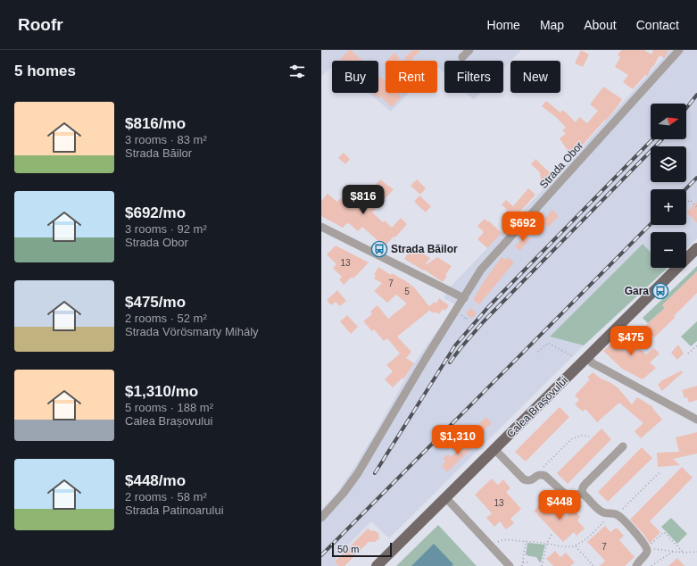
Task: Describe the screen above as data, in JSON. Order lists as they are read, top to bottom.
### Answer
{
  "streets": {
    "main road": ["Calea Brașovului"],
    "street": ["Strada Obor"]
  },
  "places": {
    "bus stop": ["Strada Băilor", "Gara"]
  },
  "house_numbers": [
    "13",
    "7",
    "5",
    "13",
    "7"
  ],
  "scale_bar": "50 m",
  "north": "right",
  "page": {
    "header": "Roofr",
    "nav": [
      "Home",
      "Map",
      "About",
      "Contact"
    ],
    "heading": "5 homes",
    "chip": [
      "Buy",
      "Rent",
      "Filters",
      "New"
    ],
    "list": [
      {
        "name": "$816/mo",
        "note": "3 rooms · 83 m² · Strada Băilor"
      },
      {
        "name": "$692/mo",
        "note": "3 rooms · 92 m² · Strada Obor"
      },
      {
        "name": "$475/mo",
        "note": "2 rooms · 52 m² · Strada Vörösmarty Mihály"
      },
      {
        "name": "$1,310/mo",
        "note": "5 rooms · 188 m² · Calea Brașovului"
      },
      {
        "name": "$448/mo",
        "note": "2 rooms · 58 m² · Strada Patinoarului"
      }
    ],
    "map_buttons": ["+", "−"],
    "price": [
      "$816",
      "$692",
      "$475",
      "$1,310",
      "$448"
    ],
    "scale": "50 m"
  }
}
